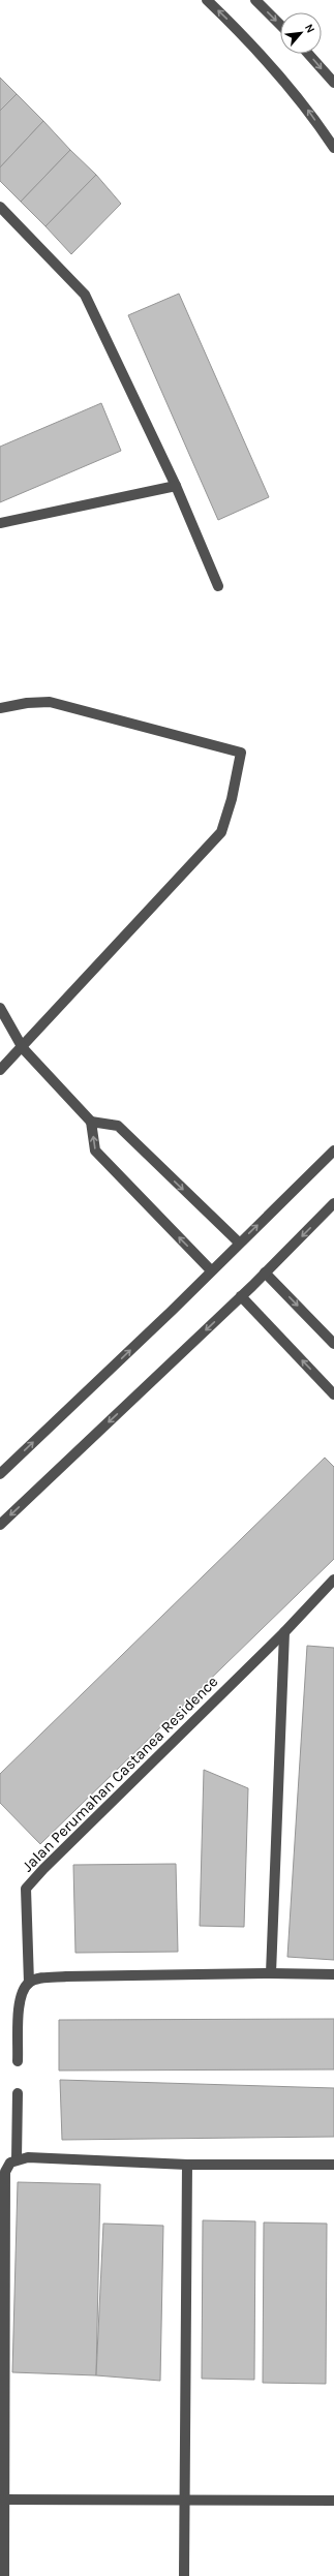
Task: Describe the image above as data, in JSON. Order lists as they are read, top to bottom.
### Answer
{
  "streets": {
    "street": ["Jalan Perumahan Castanea Residence"]
  },
  "north": "top right"
}
